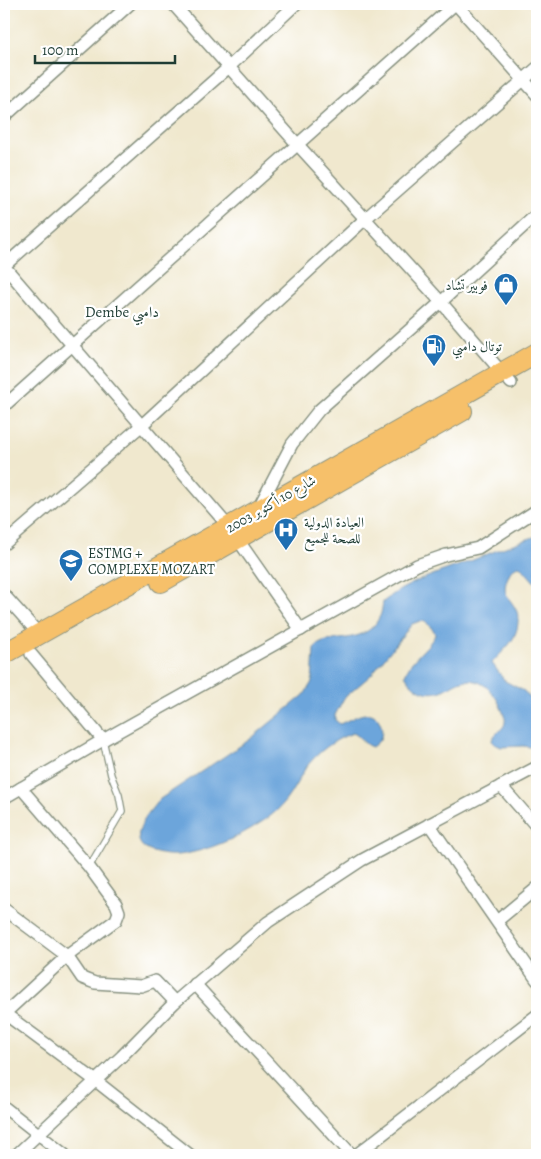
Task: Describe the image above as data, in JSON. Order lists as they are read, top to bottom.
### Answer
{
  "streets": {
    "highway": ["شارع 10 أكتوبر 2003"]
  },
  "districts": ["Dembe دامبي"],
  "places": {
    "shop": ["فوبير تشاد"],
    "fuel station": ["توتال دامبي"],
    "hospital": ["العيادة الدولية للصحة للجميع"],
    "school or university": ["ESTMG + COMPLEXE MOZART"]
  },
  "scale_bar": "100 m"
}
